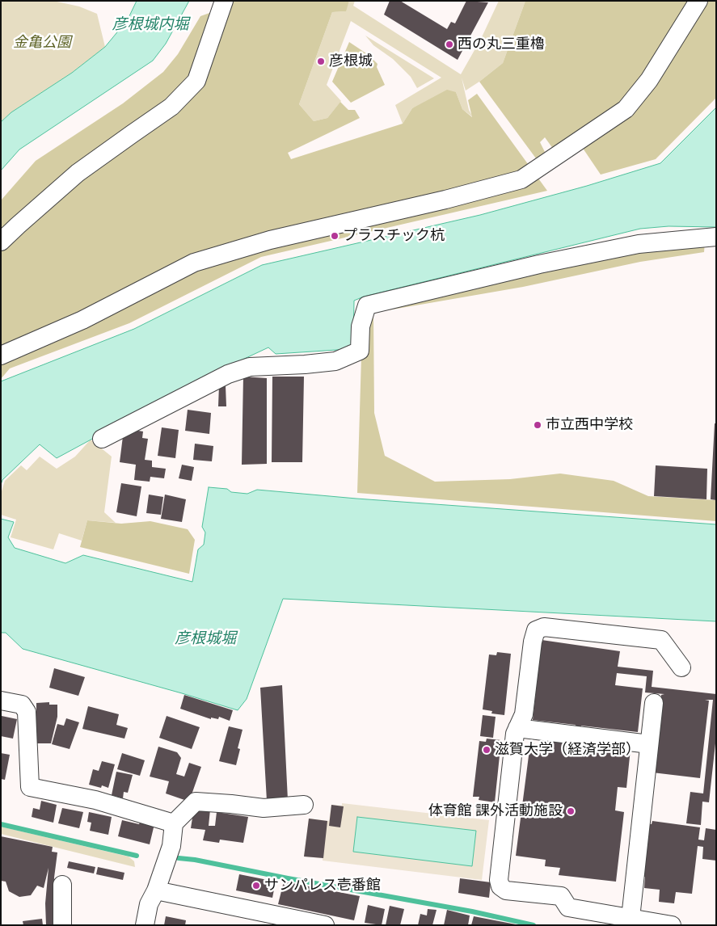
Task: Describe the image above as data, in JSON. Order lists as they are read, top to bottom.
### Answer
{
  "water": ["彦根城内堀", "彦根城堀"],
  "parks": ["金亀公園"],
  "places": [
    "西の丸三重櫓",
    "彦根城",
    "プラスチック杭",
    "市立西中学校",
    "滋賀大学（経済学部）",
    "体育館 課外活動施設",
    "サンパレス壱番館"
  ]
}
